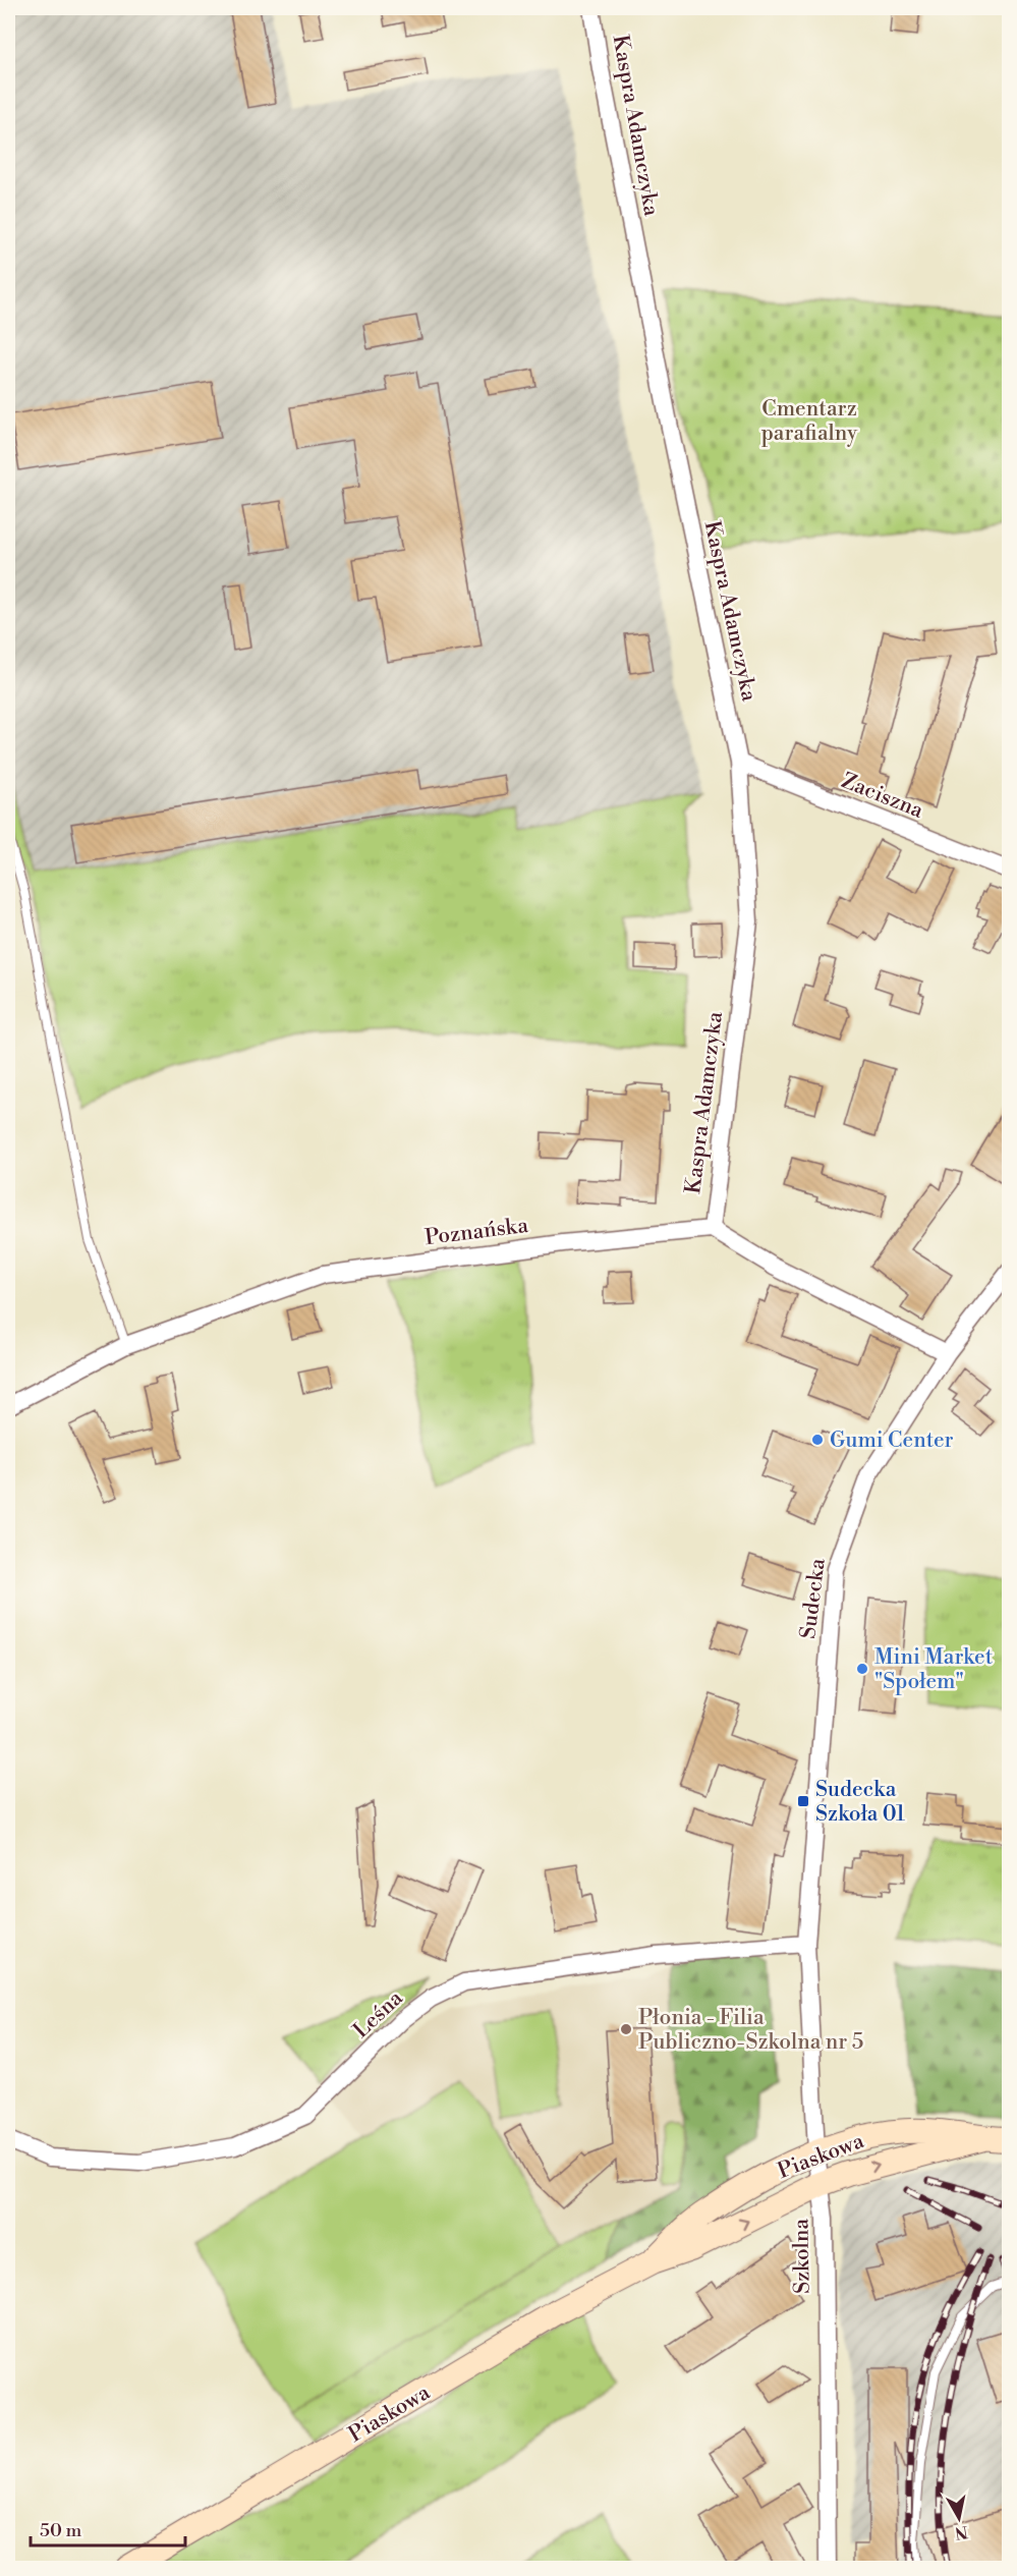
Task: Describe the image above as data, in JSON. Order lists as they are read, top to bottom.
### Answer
{
  "streets": {
    "main road": ["Piaskowa"],
    "street": [
      "Kaspra Adamczyka",
      "Zaciszna",
      "Poznańska",
      "Sudecka",
      "Leśna",
      "Szkolna"
    ]
  },
  "crossings": [
    ["Kaspra Adamczyka", "Zaciszna"],
    ["Kaspra Adamczyka", "Poznańska"],
    ["Sudecka", "Leśna"],
    ["Sudecka", "Szkolna"],
    ["Leśna", "Szkolna"],
    ["Piaskowa", "Szkolna"]
  ],
  "parks": ["Cmentarz parafialny"],
  "places": {
    "other": ["Gumi Center", "Mini Market \"Społem\"", "Płonia - Filia Publiczno-Szkolna nr 5"],
    "transit": ["Sudecka Szkoła 01"]
  },
  "scale_bar": "50 m",
  "north": "bottom"
}
